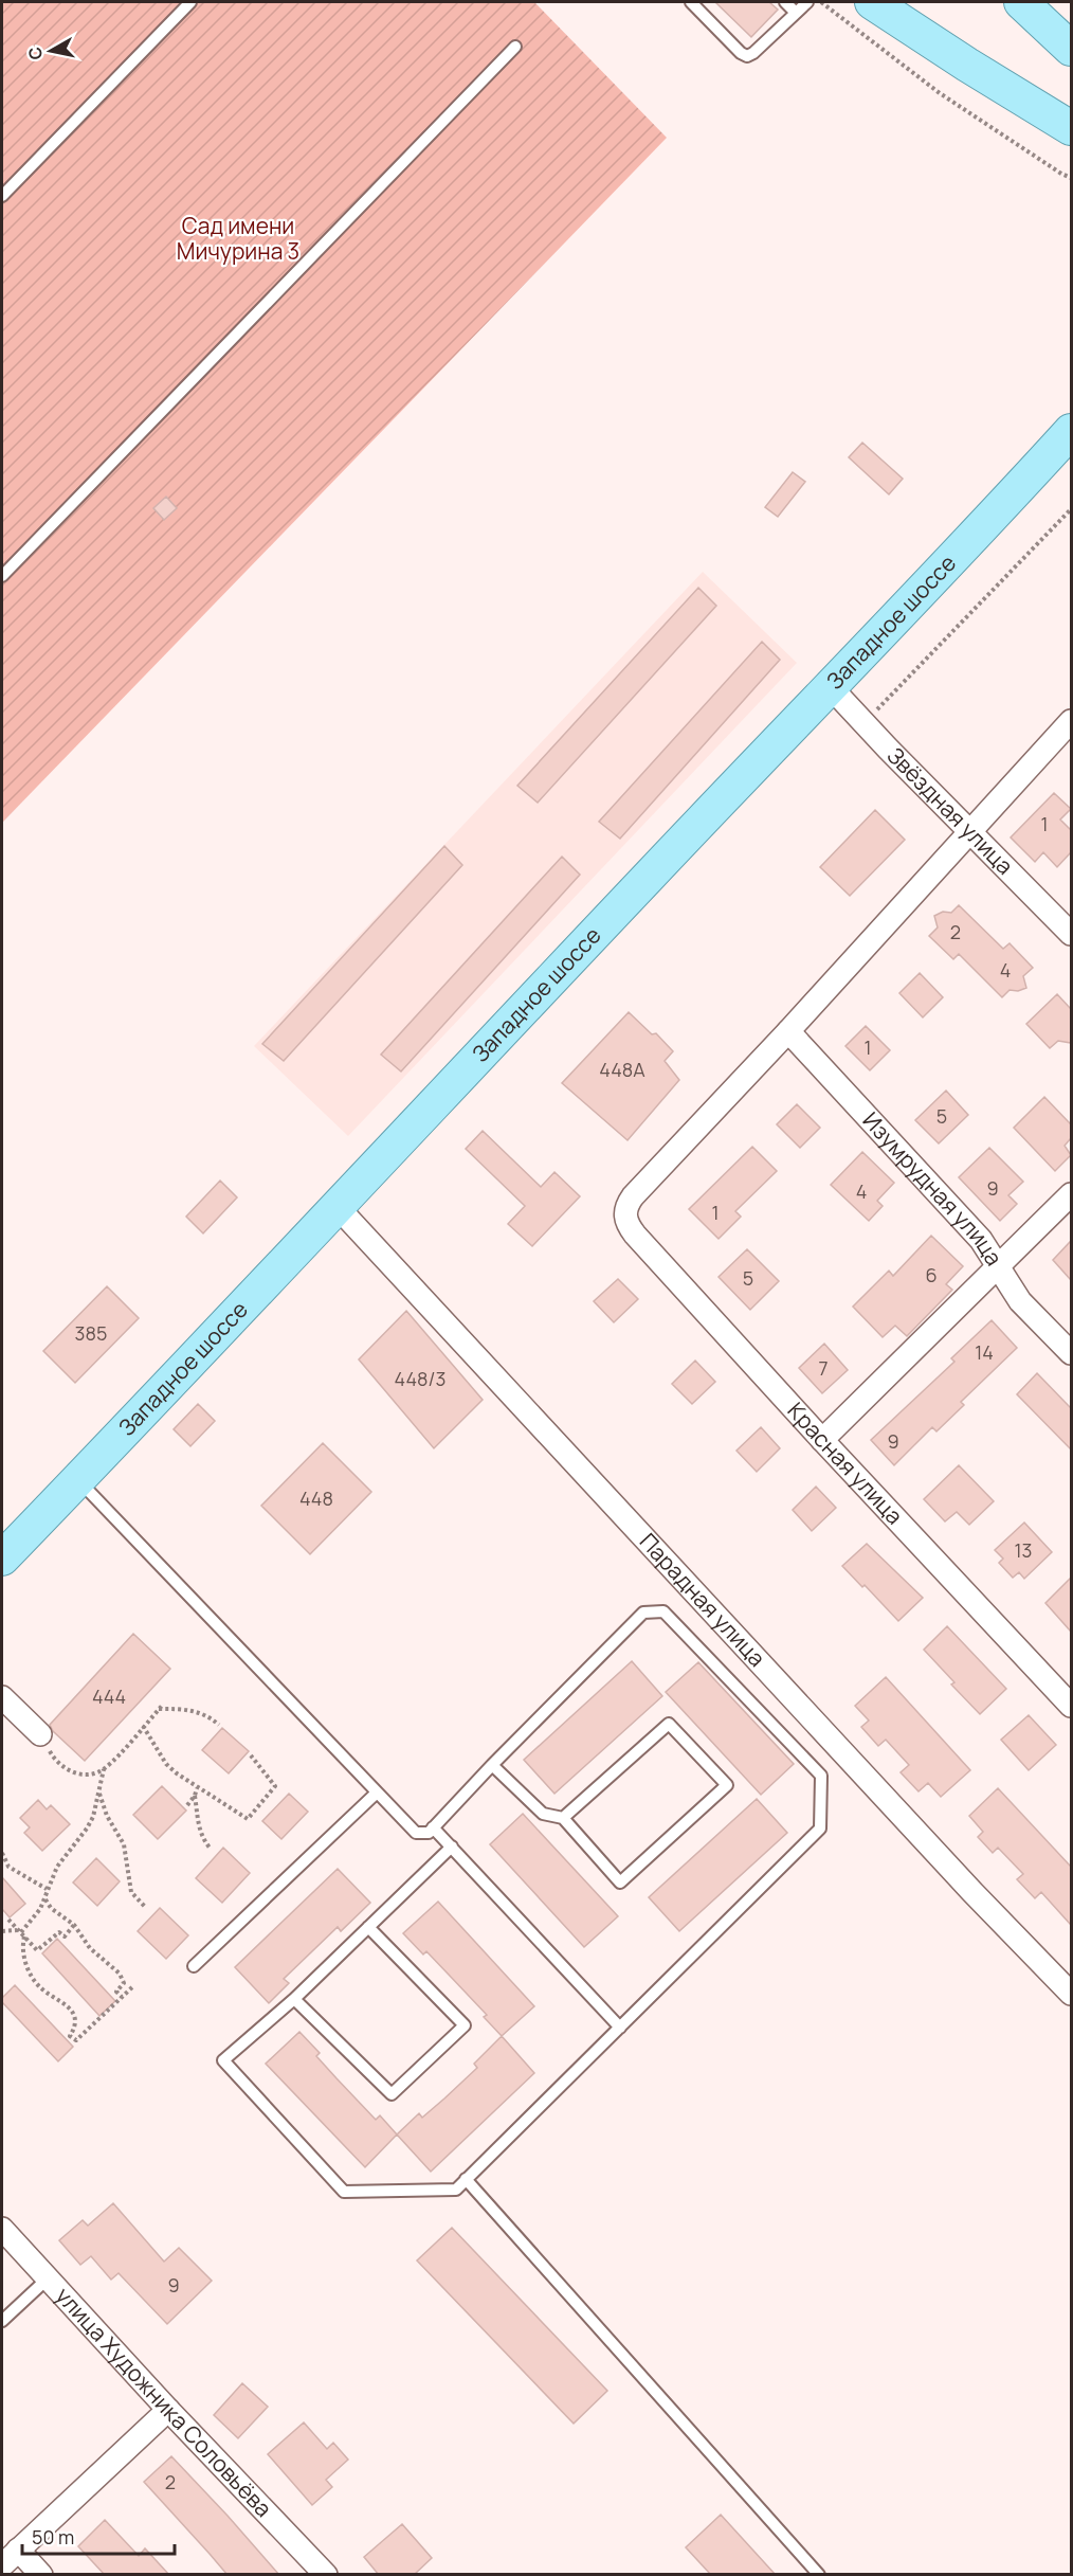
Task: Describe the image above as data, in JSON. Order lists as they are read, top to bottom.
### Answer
{
  "streets": {
    "main road": ["Западное шоссе"],
    "street": [
      "Звёздная улица",
      "Изумрудная улица",
      "Красная улица",
      "Парадная улица",
      "улица Художника Соловьёва"
    ]
  },
  "crossings": [
    ["Западное шоссе", "Звёздная улица"],
    ["Западное шоссе", "Парадная улица"],
    ["Изумрудная улица", "Красная улица"]
  ],
  "parks": ["Сад имени Мичурина 3"],
  "house_numbers": [
    "1",
    "2",
    "4",
    "1",
    "448А",
    "5",
    "9",
    "4",
    "1",
    "6",
    "5",
    "385",
    "14",
    "7",
    "448/3",
    "9",
    "448",
    "13",
    "444",
    "9",
    "2"
  ],
  "scale_bar": "50 m",
  "north": "left"
}
